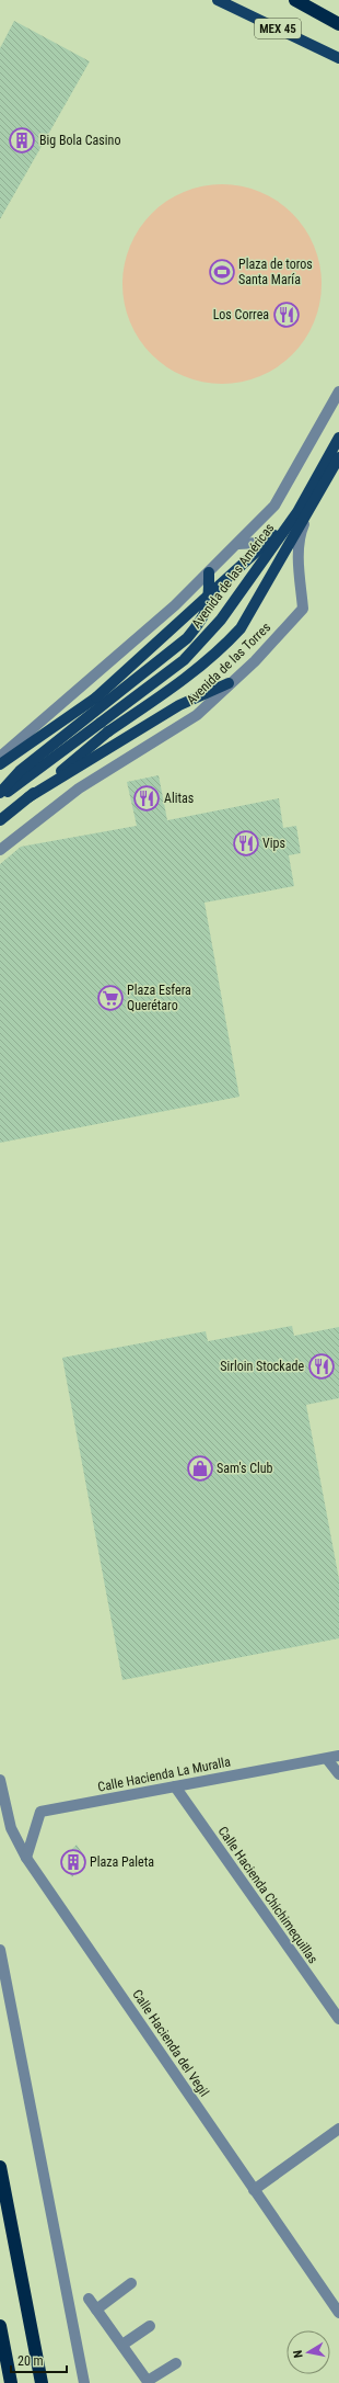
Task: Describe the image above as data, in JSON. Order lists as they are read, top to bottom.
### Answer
{
  "streets": {
    "highway": ["MEX 45"],
    "main road": ["Avenida de las Américas"],
    "street": [
      "Avenida de las Torres",
      "Calle Hacienda La Muralla",
      "Calle Hacienda Chichimequillas",
      "Calle Hacienda del Vegil"
    ]
  },
  "crossings": [
    ["Calle Hacienda La Muralla", "Calle Hacienda Chichimequillas"],
    ["Calle Hacienda La Muralla", "Calle Hacienda del Vegil"]
  ],
  "places": {
    "building": ["Big Bola Casino", "Plaza Paleta"],
    "sports": ["Plaza de toros Santa María"],
    "restaurant": [
      "Los Correa",
      "Alitas",
      "Vips",
      "Sirloin Stockade"
    ],
    "supermarket": ["Plaza Esfera Querétaro"],
    "shop": ["Sam's Club"]
  },
  "scale_bar": "20 m",
  "north": "left"
}
